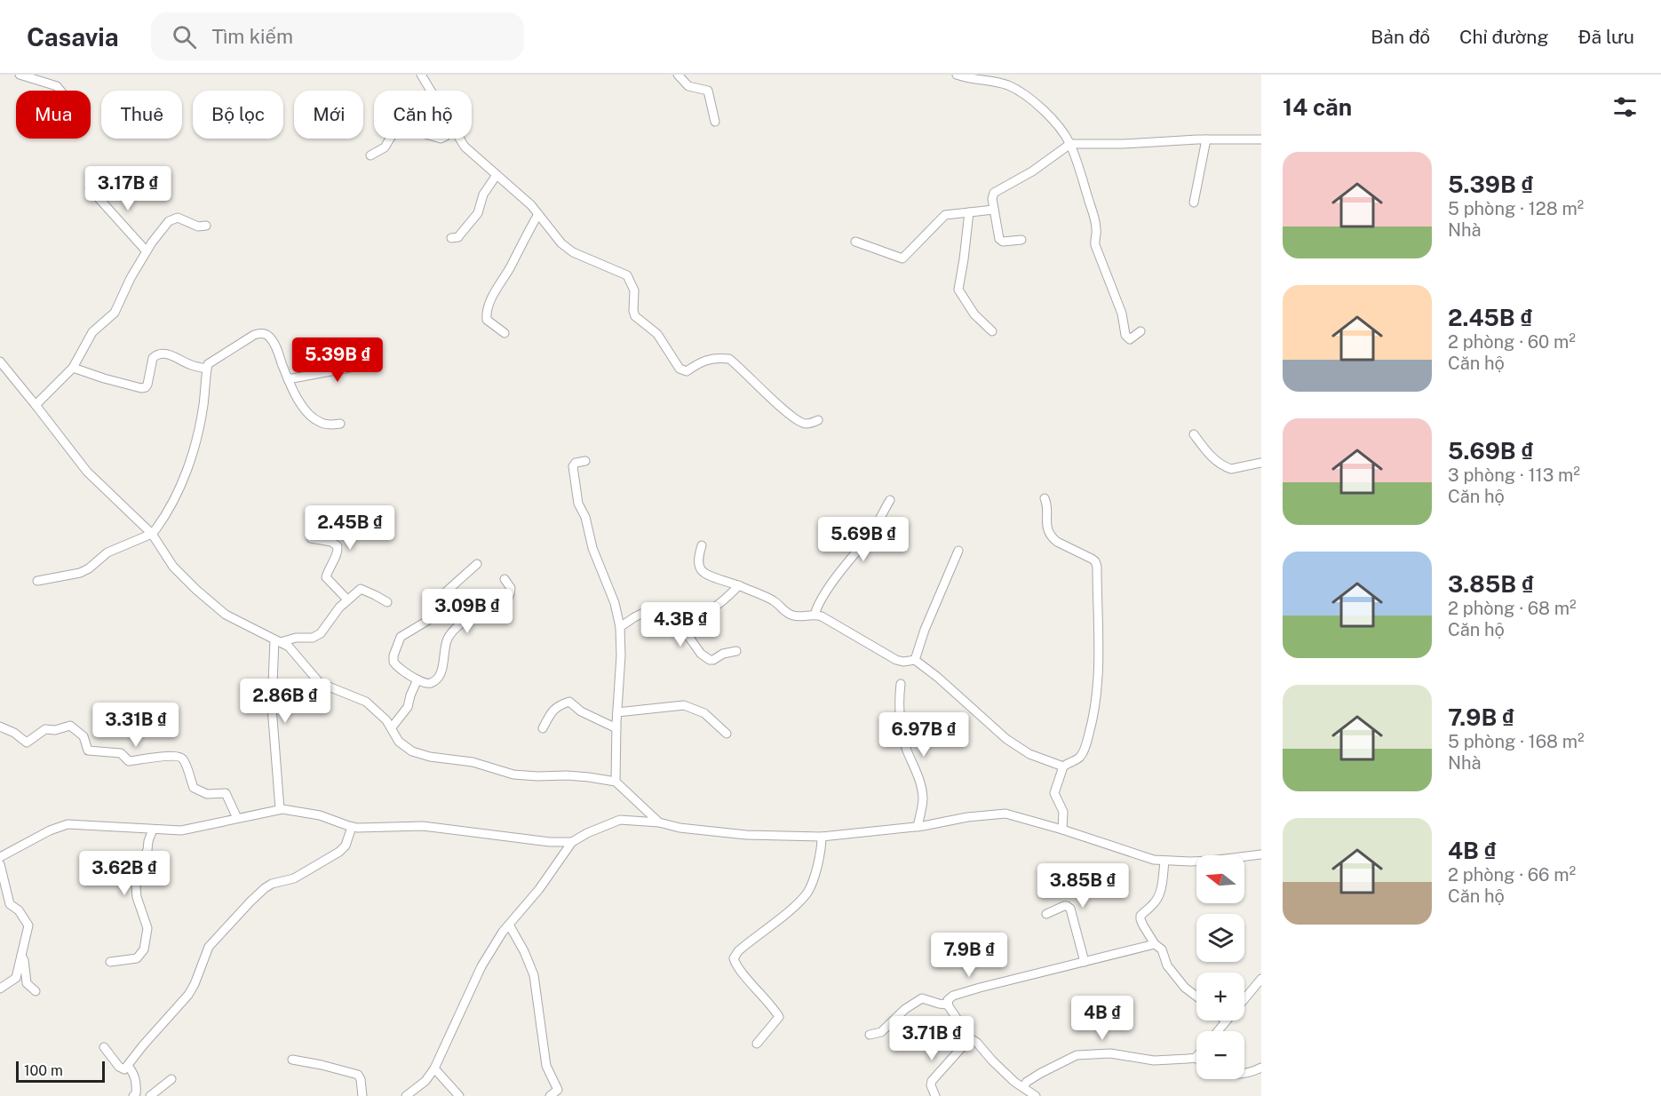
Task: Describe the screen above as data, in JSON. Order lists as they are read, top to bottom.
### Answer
{
  "scale_bar": "100 m",
  "north": "left",
  "page": {
    "header": "Casavia",
    "search": "Tìm kiếm",
    "nav": ["Bản đồ", "Chỉ đường", "Đã lưu"],
    "heading": "14 căn",
    "chip": [
      "Mua",
      "Thuê",
      "Bộ lọc",
      "Mới",
      "Căn hộ"
    ],
    "list": [
      {
        "name": "5.39B ₫",
        "note": "5 phòng · 128 m² · Nhà"
      },
      {
        "name": "2.45B ₫",
        "note": "2 phòng · 60 m² · Căn hộ"
      },
      {
        "name": "5.69B ₫",
        "note": "3 phòng · 113 m² · Căn hộ"
      },
      {
        "name": "3.85B ₫",
        "note": "2 phòng · 68 m² · Căn hộ"
      },
      {
        "name": "7.9B ₫",
        "note": "5 phòng · 168 m² · Nhà"
      },
      {
        "name": "4B ₫",
        "note": "2 phòng · 66 m² · Căn hộ"
      }
    ],
    "price": [
      "3.17B ₫",
      "5.39B ₫",
      "2.45B ₫",
      "5.69B ₫",
      "3.09B ₫",
      "4.3B ₫",
      "2.86B ₫",
      "3.31B ₫",
      "6.97B ₫",
      "3.62B ₫",
      "3.85B ₫",
      "7.9B ₫",
      "4B ₫",
      "3.71B ₫"
    ],
    "map_buttons": ["+", "−"],
    "scale": "100 m"
  }
}
